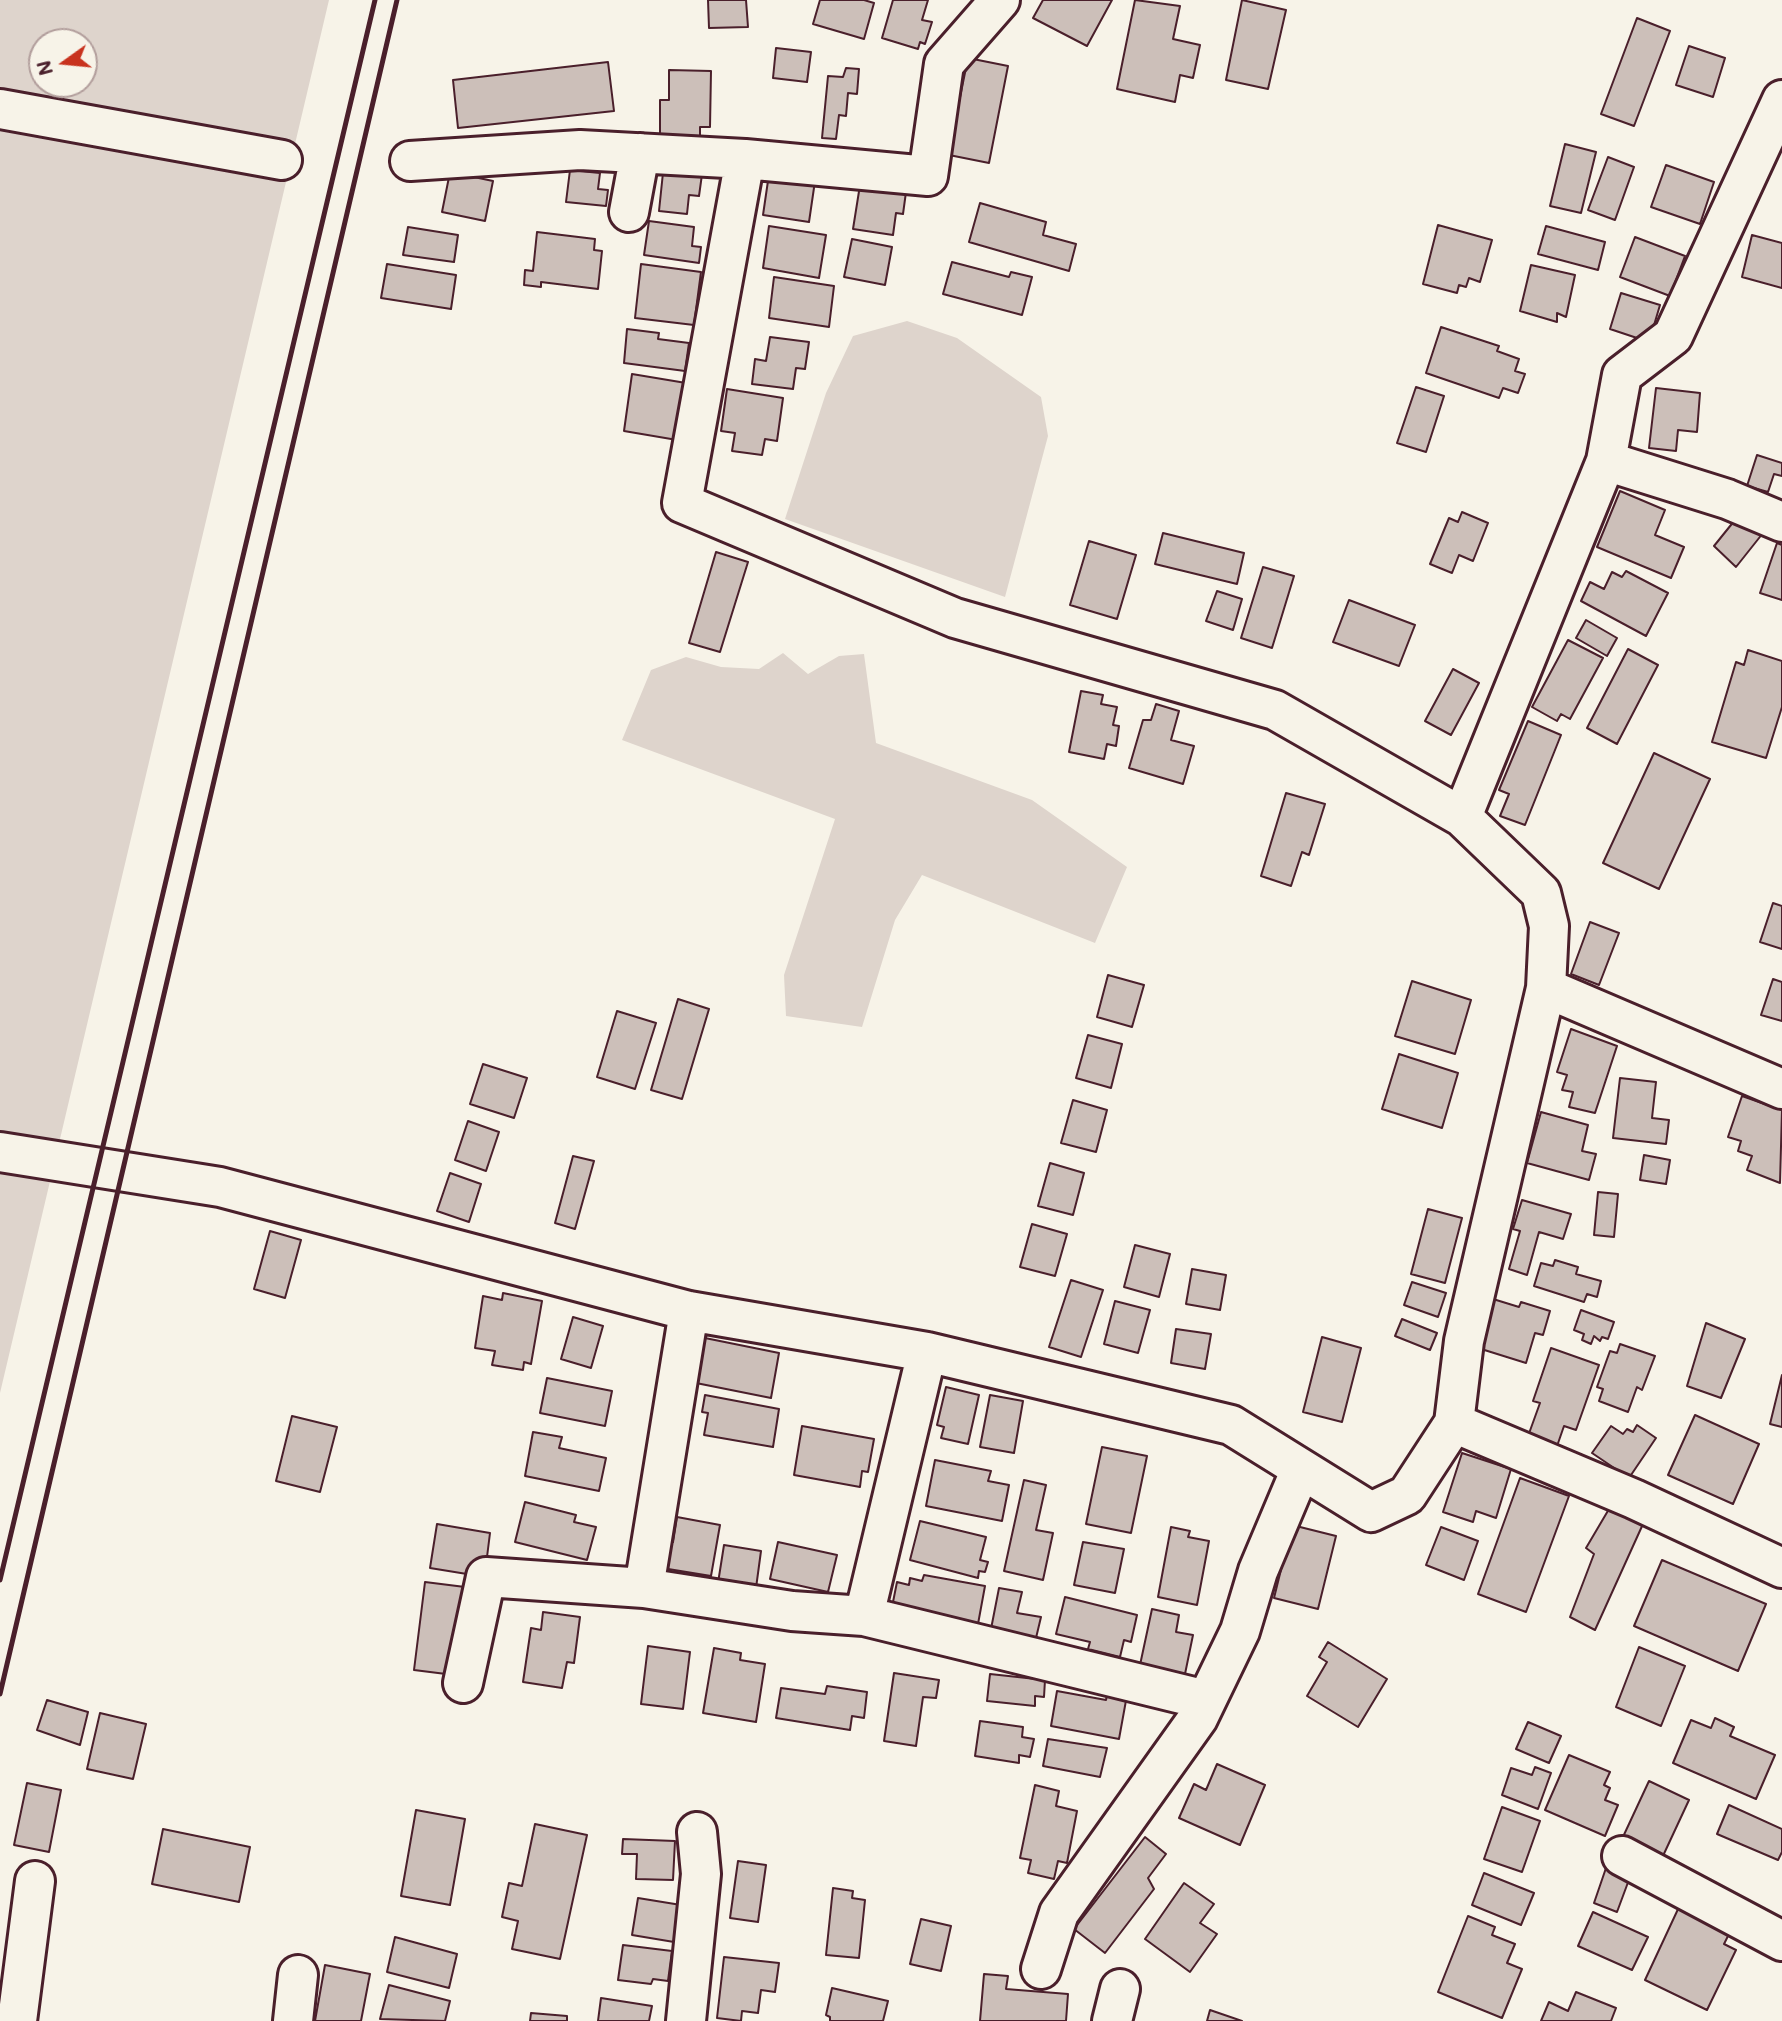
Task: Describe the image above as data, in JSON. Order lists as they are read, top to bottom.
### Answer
{
  "north": "left"
}
